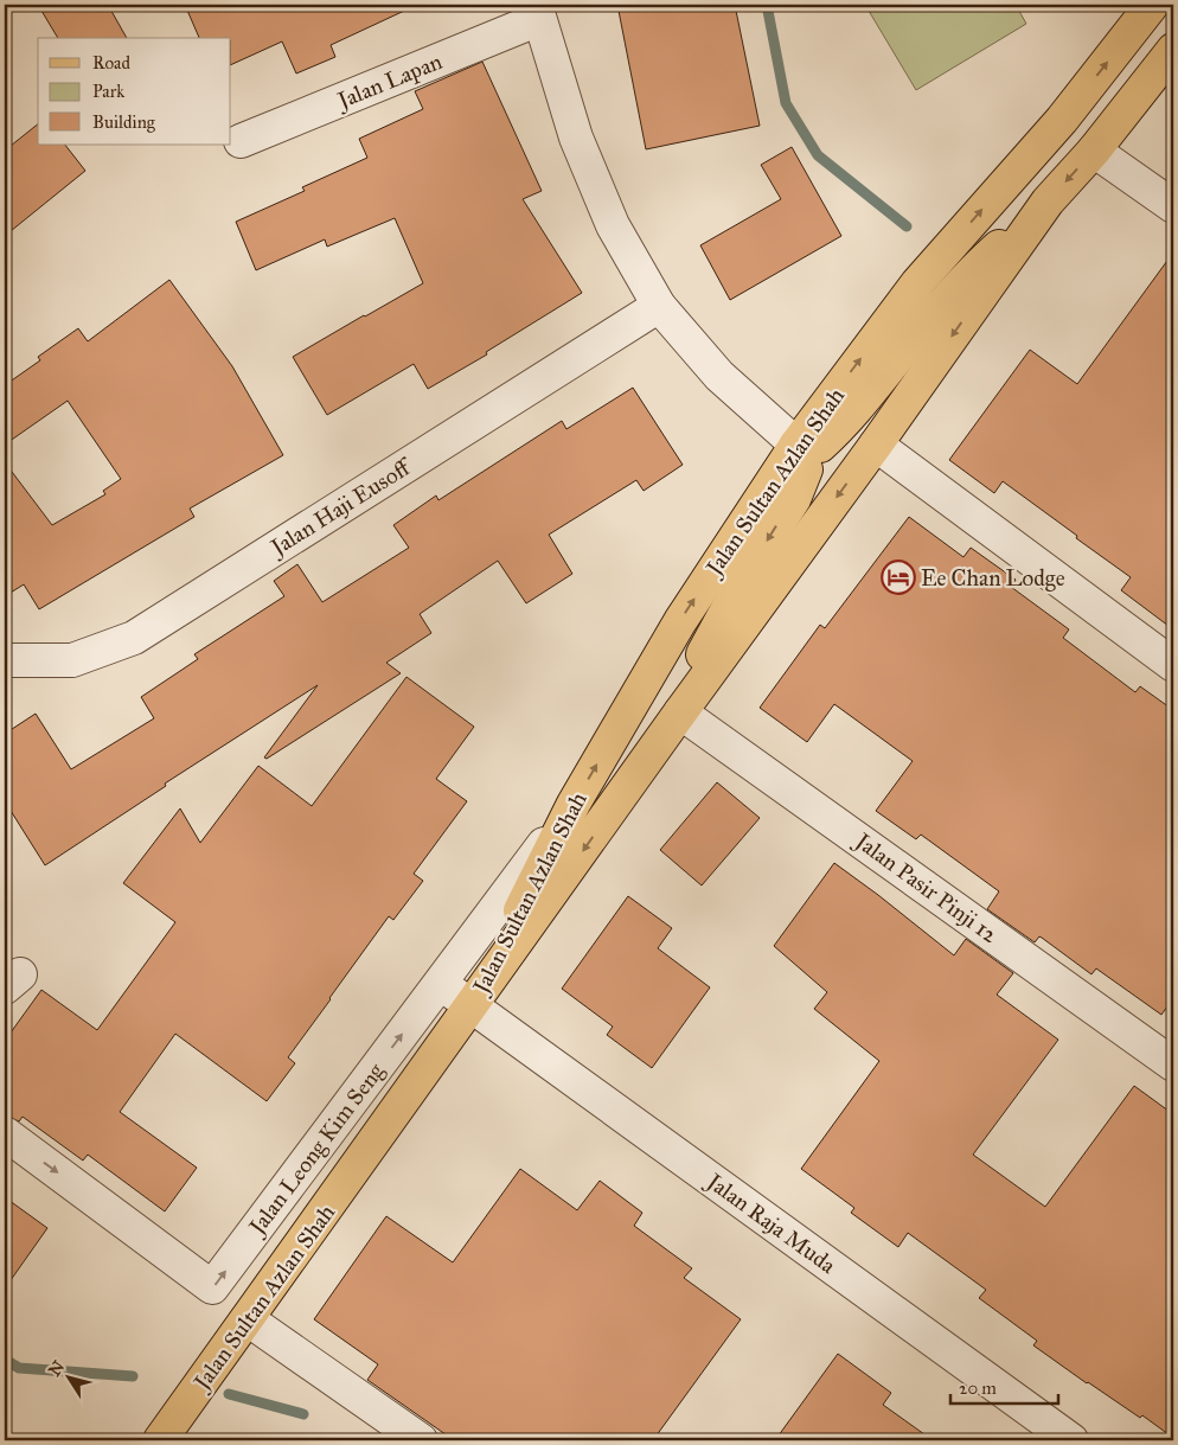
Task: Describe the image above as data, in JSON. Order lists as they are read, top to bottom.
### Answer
{
  "streets": {
    "main road": ["Jalan Sultan Azlan Shah"],
    "street": [
      "Jalan Lapan",
      "Jalan Haji Eusoff",
      "Jalan Pasir Pinji 12",
      "Jalan Leong Kim Seng",
      "Jalan Raja Muda"
    ]
  },
  "crossings": [
    ["Jalan Sultan Azlan Shah", "Jalan Pasir Pinji 12"],
    ["Jalan Sultan Azlan Shah", "Jalan Leong Kim Seng"],
    ["Jalan Sultan Azlan Shah", "Jalan Raja Muda"],
    ["Jalan Leong Kim Seng", "Jalan Raja Muda"]
  ],
  "places": {
    "hotel": ["Ee Chan Lodge"]
  },
  "legend": ["Road", "Park", "Building"],
  "scale_bar": "20 m",
  "north": "top left"
}
